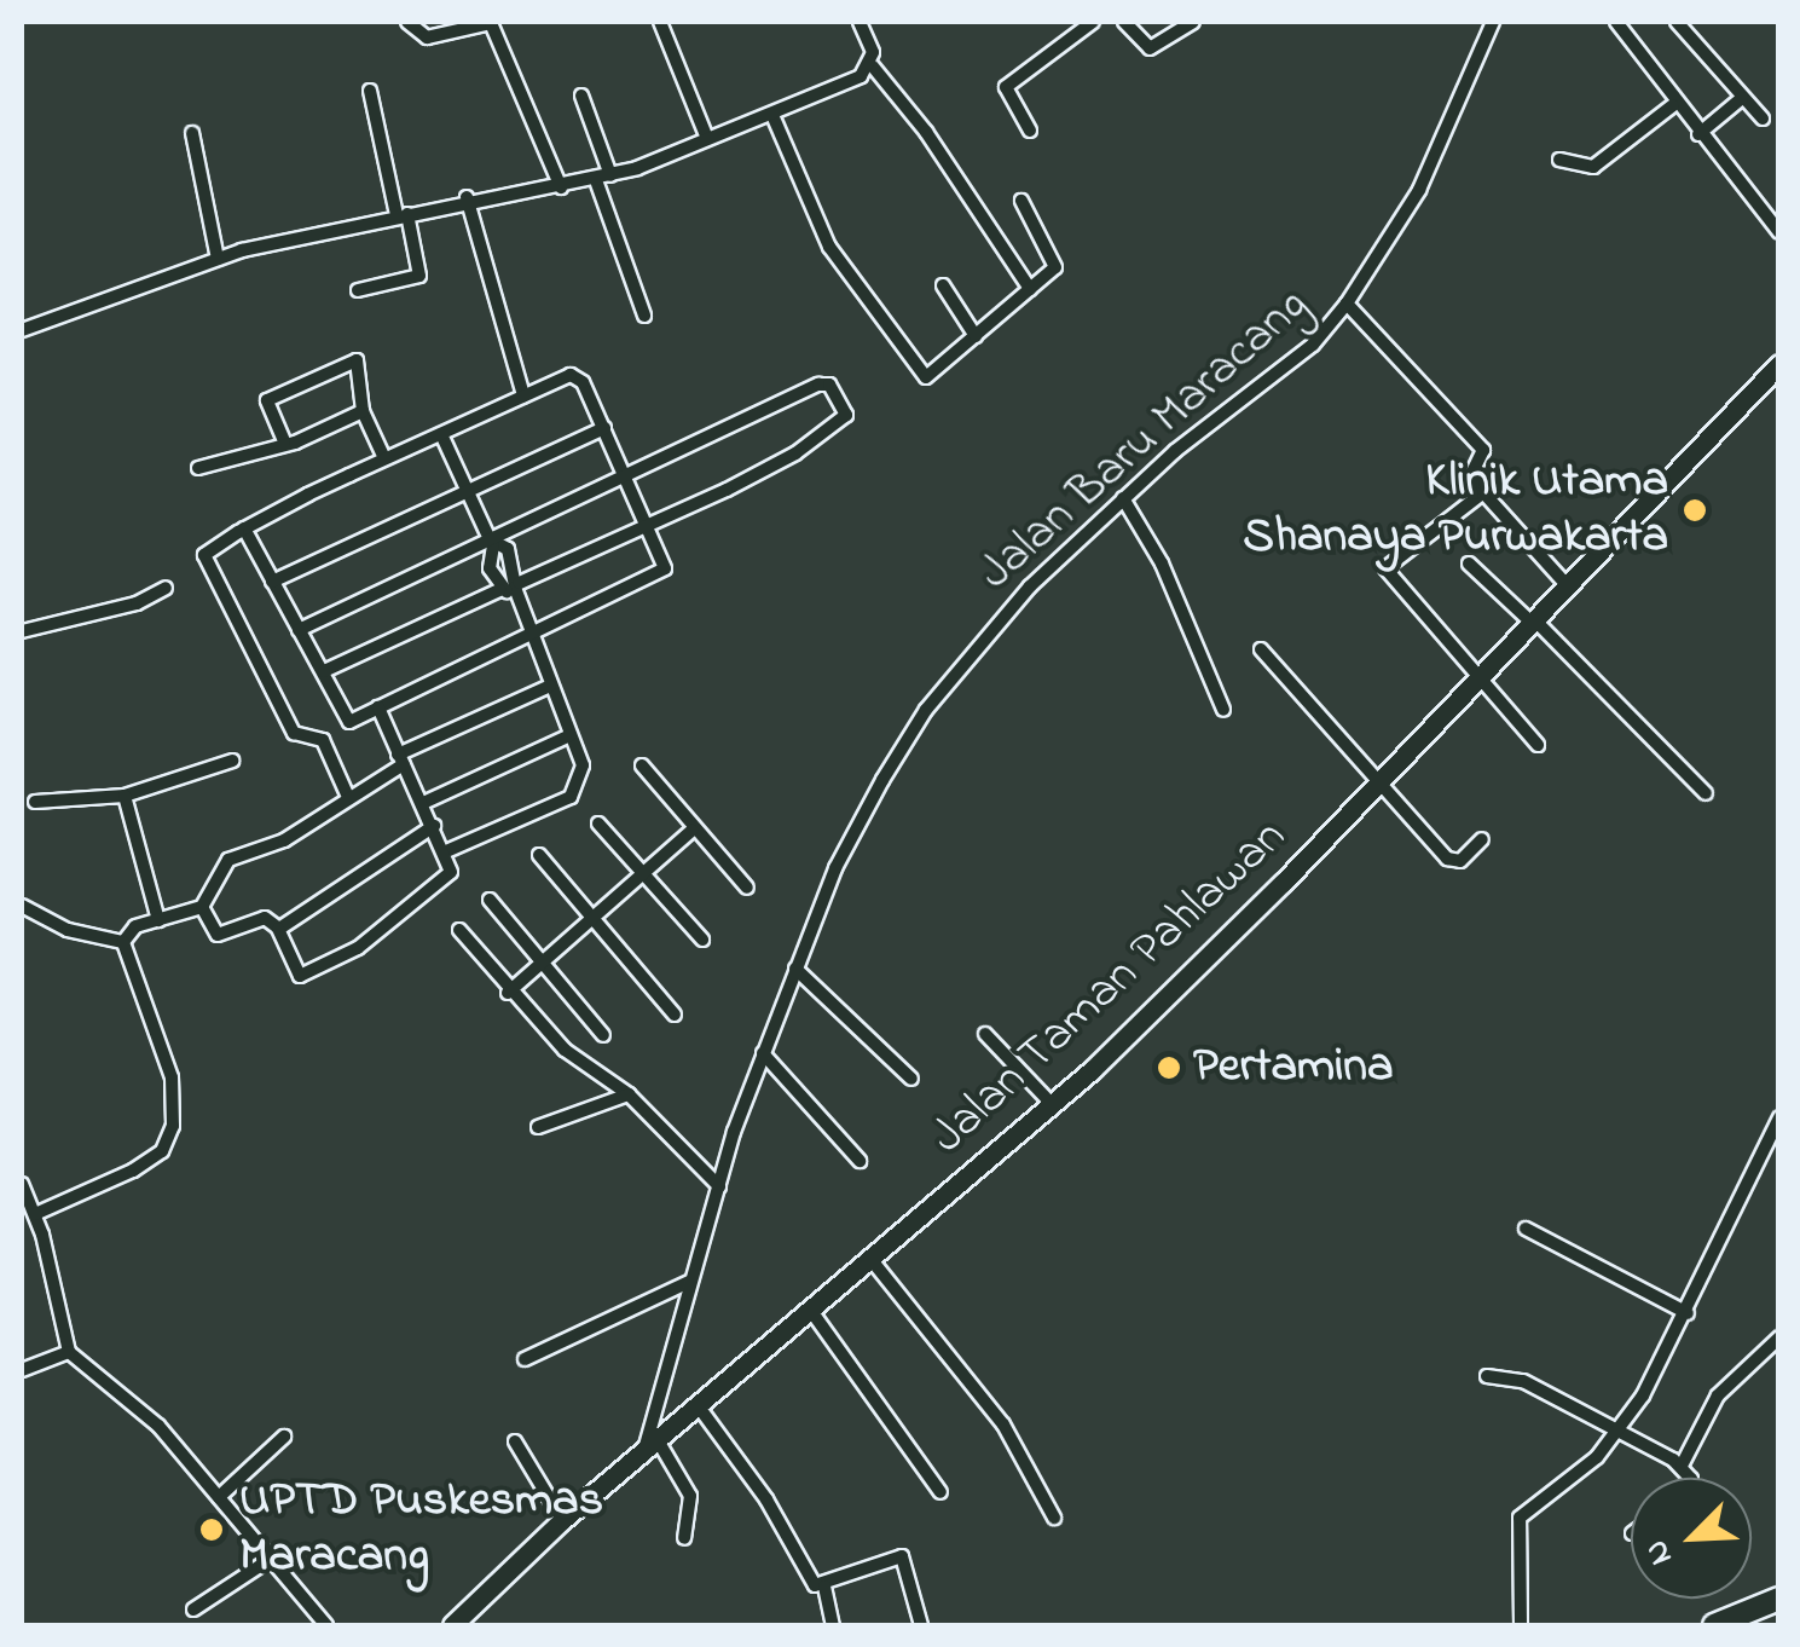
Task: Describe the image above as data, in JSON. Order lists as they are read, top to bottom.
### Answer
{
  "streets": {
    "main road": ["Jalan Taman Pahlawan"],
    "street": ["Jalan Baru Maracang"]
  },
  "crossings": [
    ["Jalan Baru Maracang", "Jalan Taman Pahlawan"]
  ],
  "places": ["Klinik Utama Shanaya Purwakarta", "Pertamina", "UPTD Puskesmas Maracang"],
  "north": "bottom left"
}
